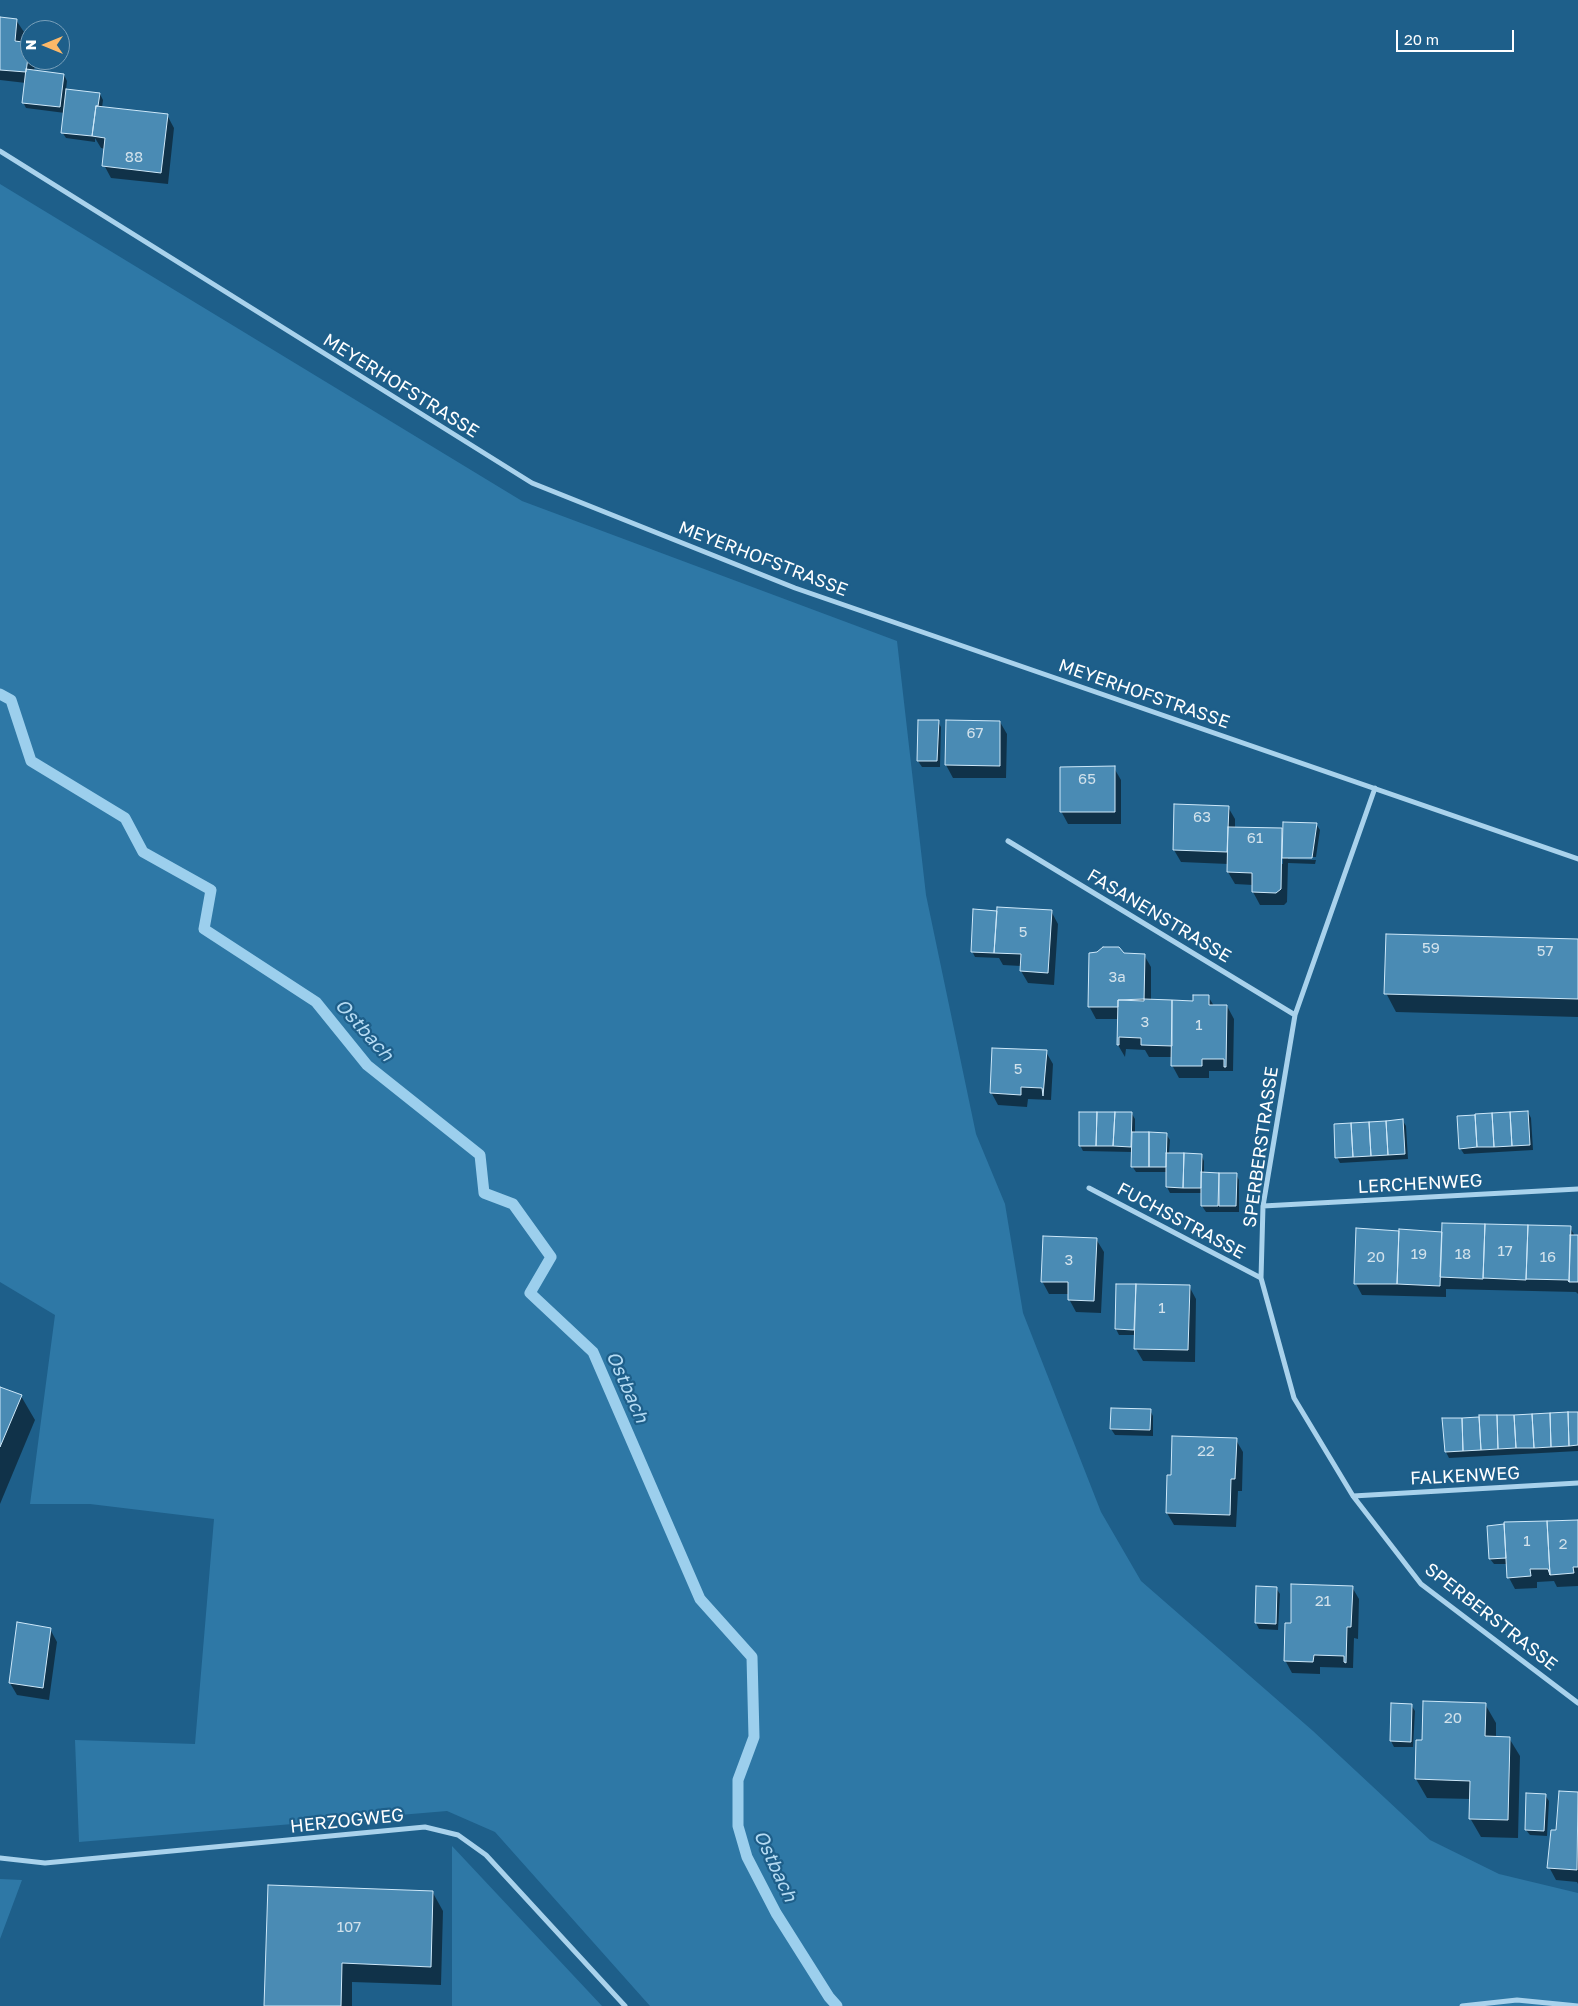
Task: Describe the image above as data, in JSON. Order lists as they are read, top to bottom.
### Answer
{
  "streets": {
    "street": [
      "MEYERHOFSTRASSE",
      "FASANENSTRASSE",
      "SPERBERSTRASSE",
      "LERCHENWEG",
      "FUCHSSTRASSE",
      "FALKENWEG",
      "HERZOGWEG"
    ]
  },
  "crossings": [
    ["MEYERHOFSTRASSE", "SPERBERSTRASSE"],
    ["FASANENSTRASSE", "SPERBERSTRASSE"],
    ["SPERBERSTRASSE", "LERCHENWEG"],
    ["SPERBERSTRASSE", "FUCHSSTRASSE"],
    ["SPERBERSTRASSE", "FALKENWEG"]
  ],
  "water": ["Ostbach"],
  "house_numbers": [
    "88",
    "67",
    "65",
    "63",
    "61",
    "5",
    "59",
    "57",
    "3a",
    "3",
    "1",
    "5",
    "17",
    "19",
    "18",
    "20",
    "16",
    "3",
    "1",
    "22",
    "1",
    "2",
    "21",
    "20",
    "107"
  ],
  "scale_bar": "20 m",
  "north": "left"
}
